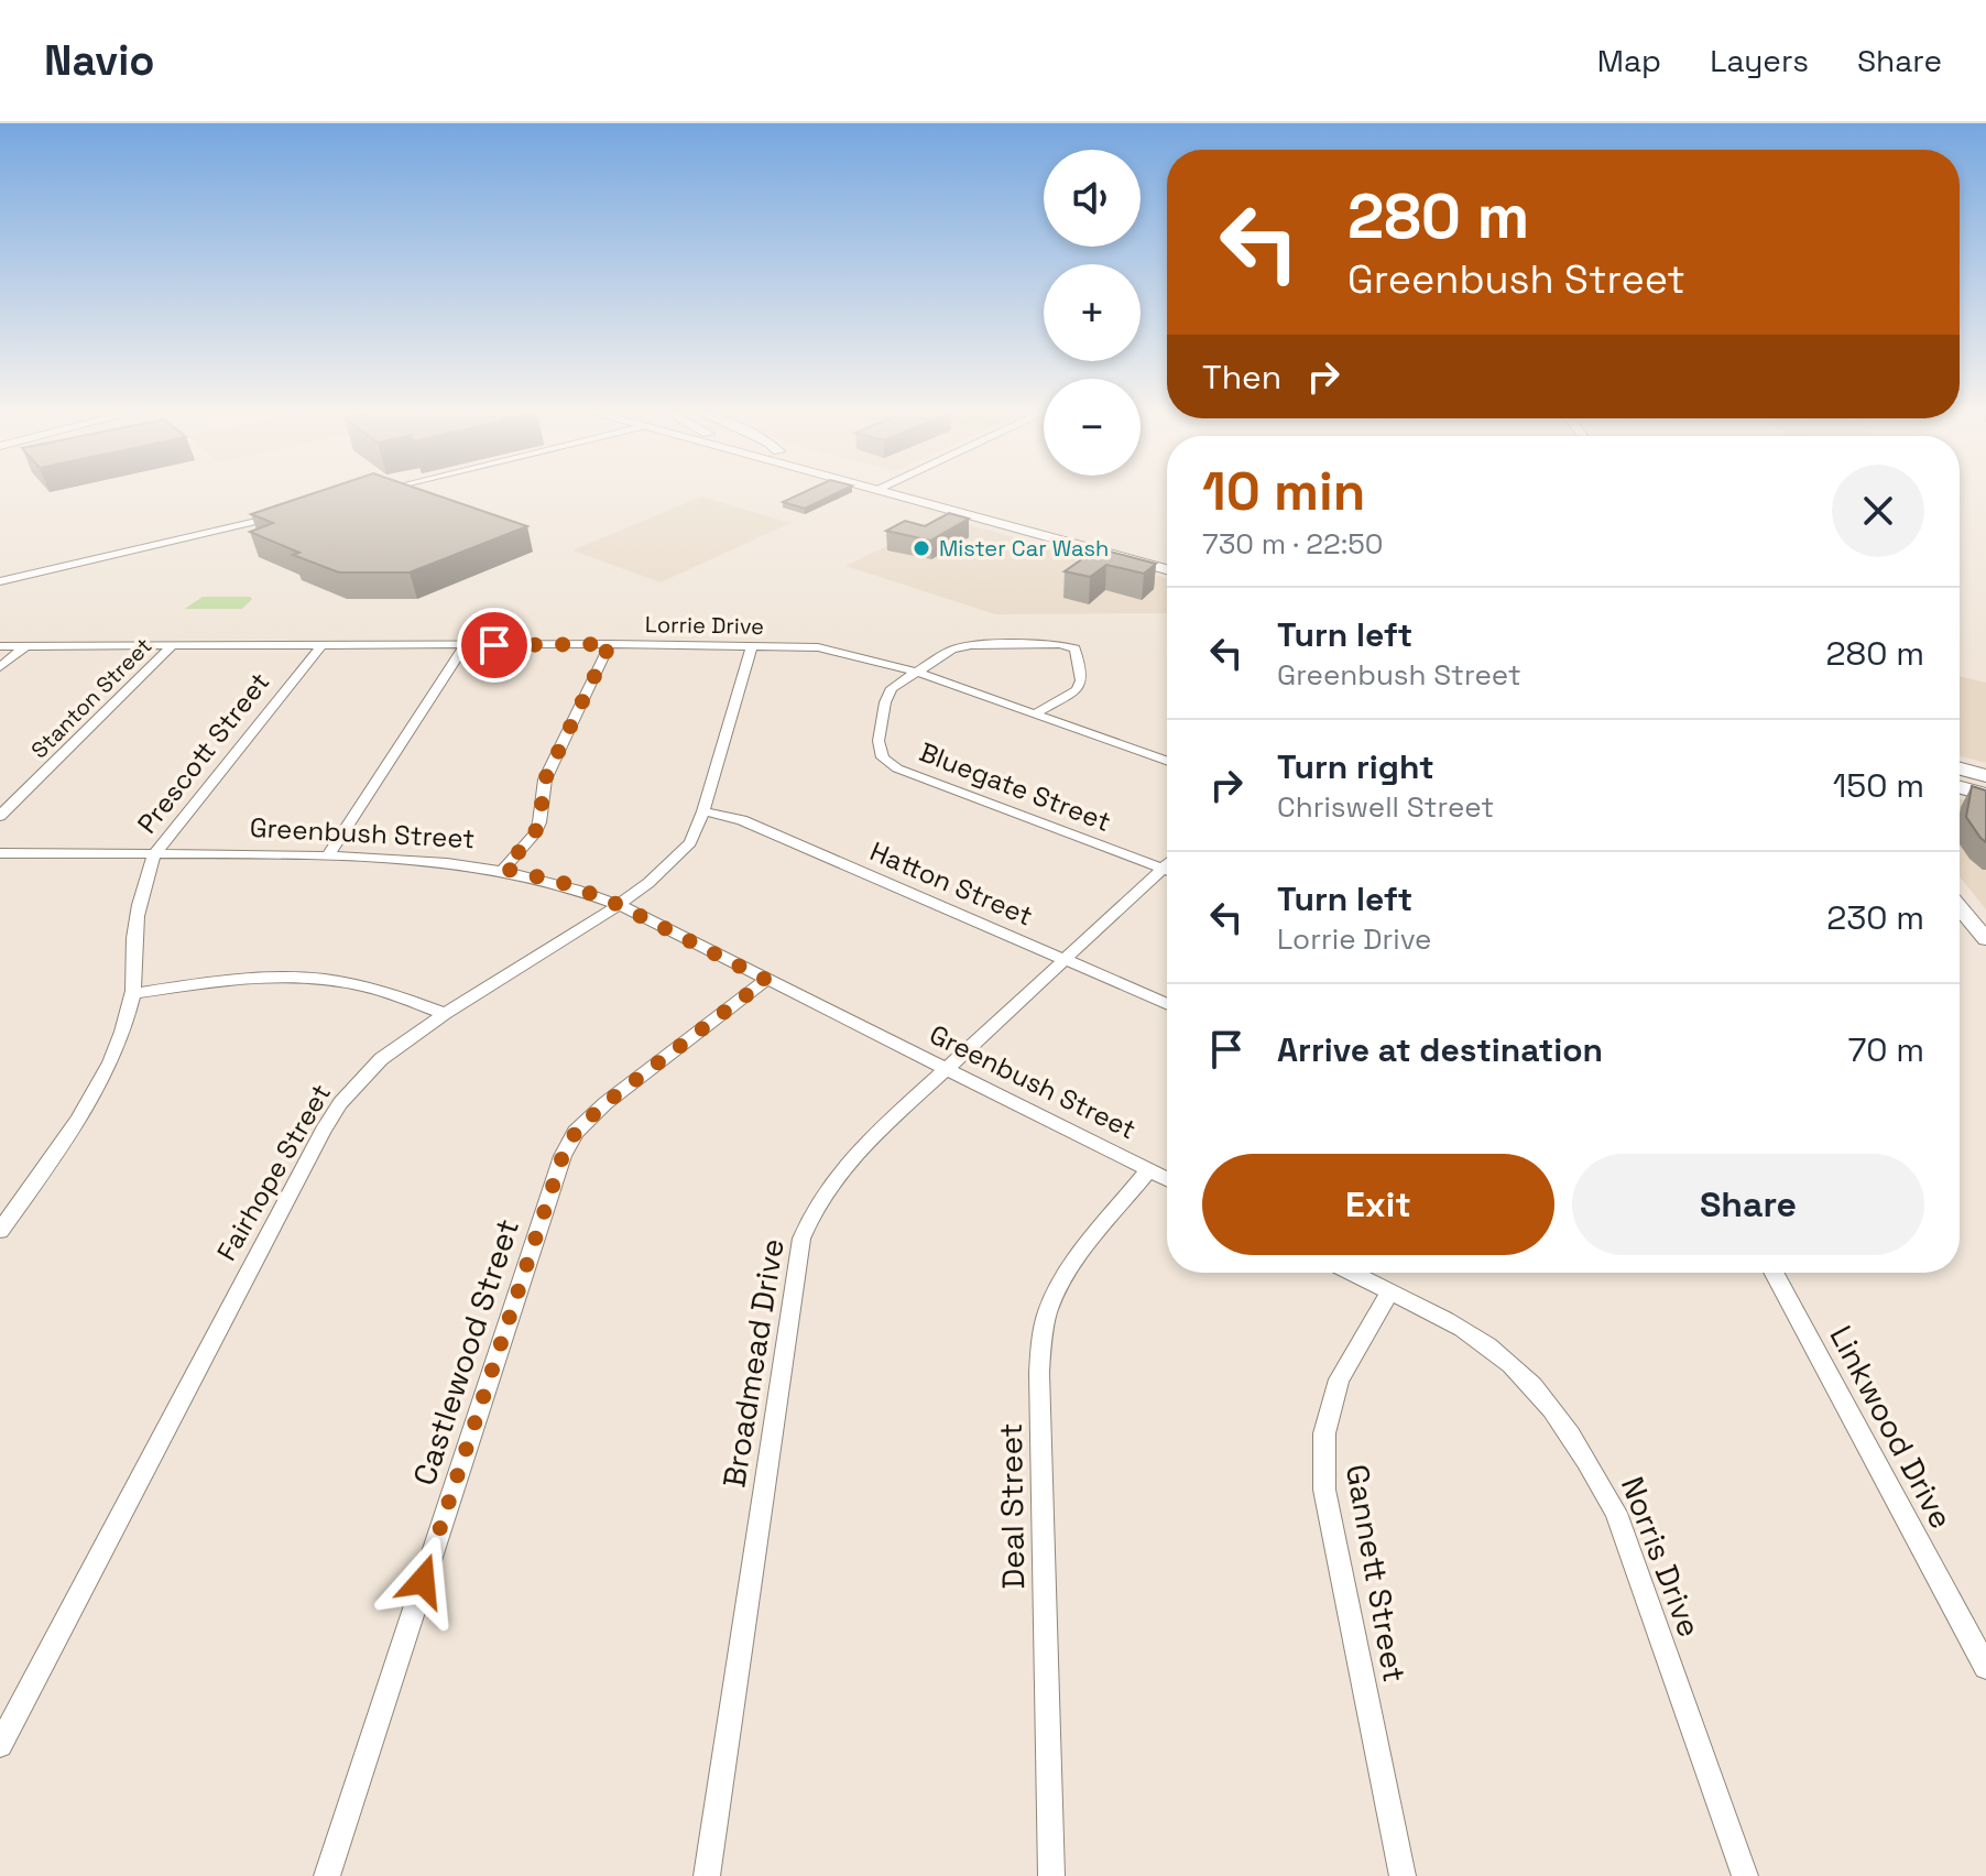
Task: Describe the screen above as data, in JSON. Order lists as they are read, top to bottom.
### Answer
{
  "streets": {
    "street": [
      "Lorrie Drive",
      "Stanton Street",
      "Prescott Street",
      "Bluegate Street",
      "Greenbush Street",
      "Hatton Street",
      "Fairhope Street",
      "Castlewood Street",
      "Broadmead Drive",
      "Linkwood Drive",
      "Deal Street",
      "Norris Drive",
      "Gannett Street"
    ]
  },
  "crossings": [
    ["Lorrie Drive", "Stanton Street"],
    ["Lorrie Drive", "Prescott Street"],
    ["Lorrie Drive", "Bluegate Street"],
    ["Lorrie Drive", "Fairhope Street"],
    ["Prescott Street", "Greenbush Street"],
    ["Greenbush Street", "Fairhope Street"],
    ["Greenbush Street", "Castlewood Street"],
    ["Greenbush Street", "Broadmead Drive"],
    ["Greenbush Street", "Deal Street"],
    ["Hatton Street", "Fairhope Street"],
    ["Hatton Street", "Broadmead Drive"],
    ["Norris Drive", "Gannett Street"]
  ],
  "places": ["Mister Car Wash"],
  "page": {
    "header": "Navio",
    "nav": ["Map", "Layers", "Share"],
    "map_buttons": ["+", "−"],
    "turn": ["280 m", "Greenbush Street"],
    "then": "Then",
    "heading": ["10 min", "730 m · 22:50"],
    "list": [
      {
        "name": "Turn left",
        "note": "Greenbush Street",
        "value": "280 m"
      },
      {
        "name": "Turn right",
        "note": "Chriswell Street",
        "value": "150 m"
      },
      {
        "name": "Turn left",
        "note": "Lorrie Drive",
        "value": "230 m"
      },
      {
        "name": "Arrive at destination",
        "value": "70 m"
      }
    ],
    "buttons": ["Exit", "Share"]
  }
}
